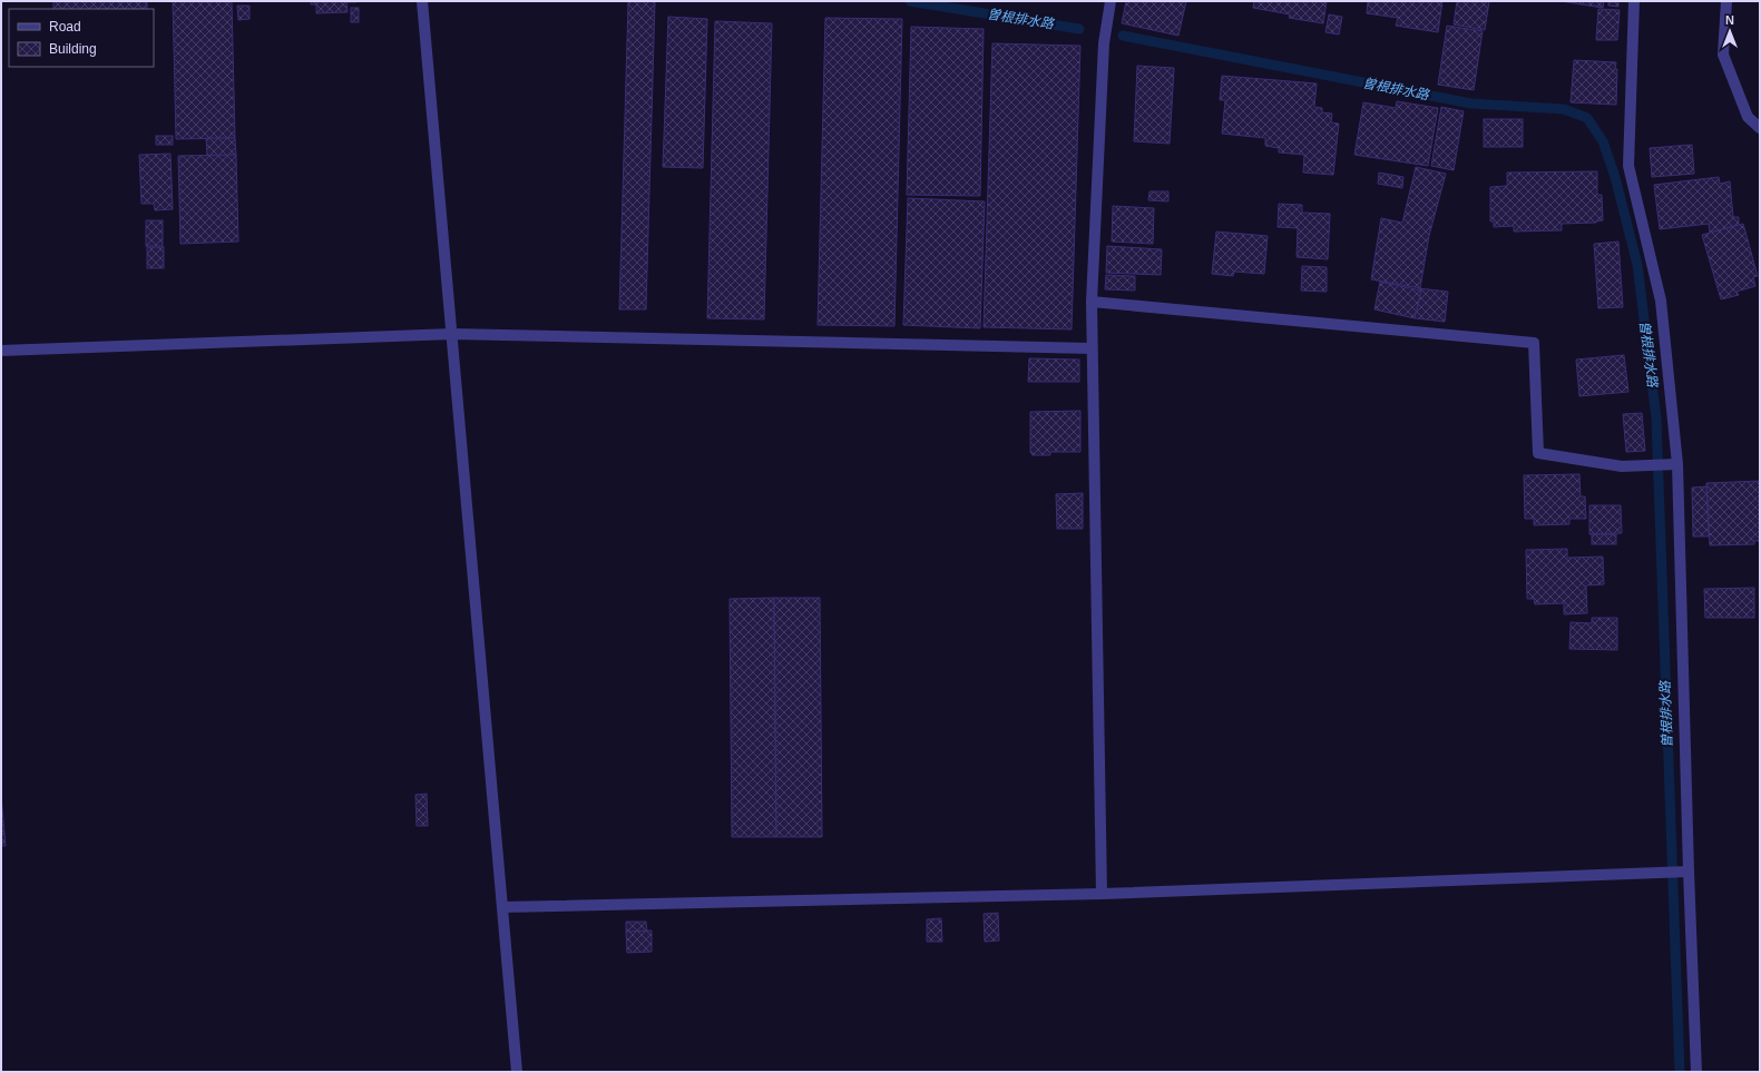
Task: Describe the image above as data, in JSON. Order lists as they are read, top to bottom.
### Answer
{
  "water": ["曽根排水路"],
  "legend": ["Road", "Building"],
  "north": "top"
}
